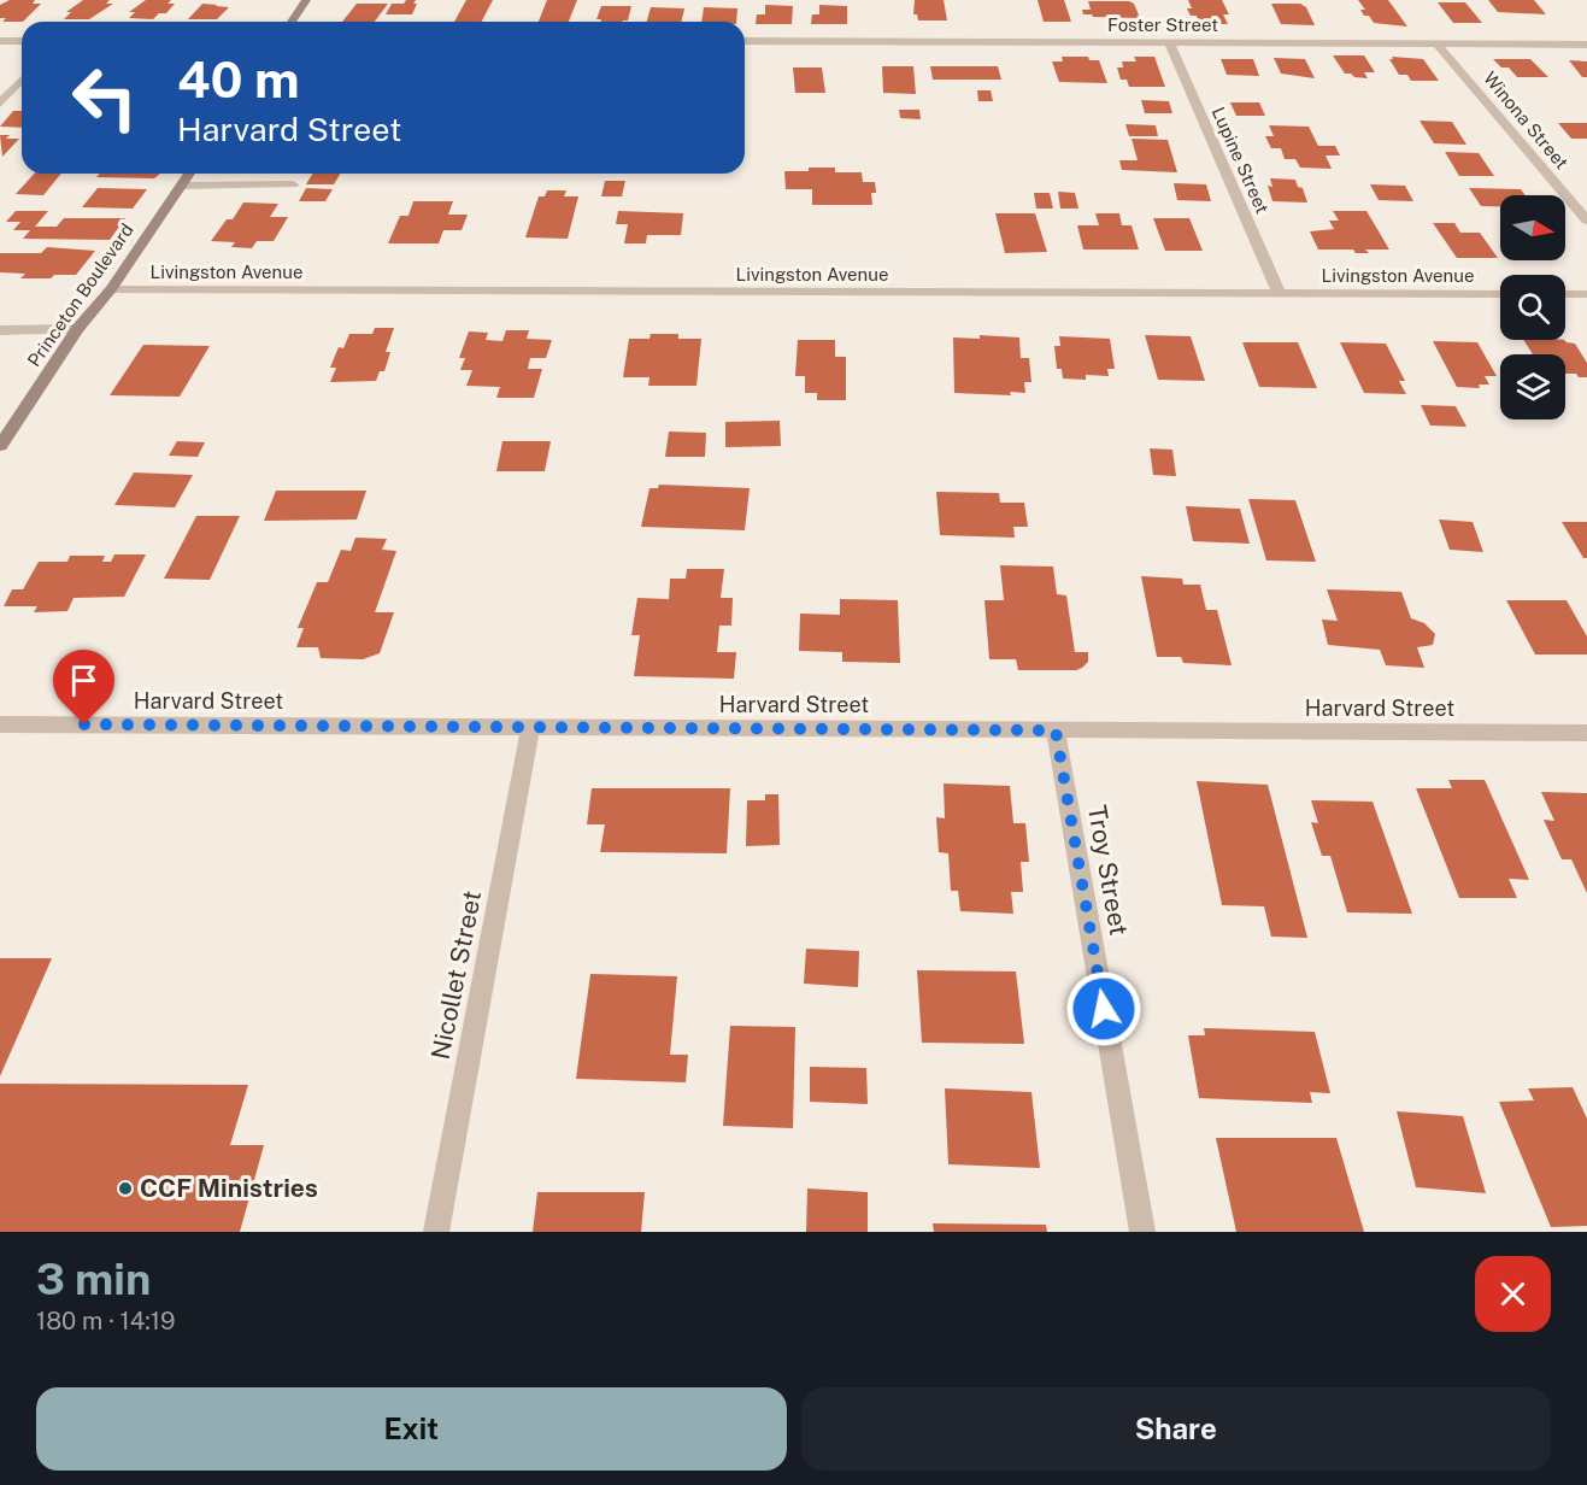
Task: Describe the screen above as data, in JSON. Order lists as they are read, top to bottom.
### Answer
{
  "streets": {
    "street": [
      "Foster Street",
      "Winona Street",
      "Lupine Street",
      "Livingston Avenue",
      "Princeton Boulevard",
      "Harvard Street",
      "Troy Street",
      "Nicollet Street"
    ]
  },
  "crossings": [
    ["Foster Street", "Winona Street"],
    ["Foster Street", "Lupine Street"],
    ["Lupine Street", "Livingston Avenue"],
    ["Livingston Avenue", "Princeton Boulevard"],
    ["Harvard Street", "Troy Street"],
    ["Harvard Street", "Nicollet Street"]
  ],
  "places": ["CCF Ministries"],
  "north": "right",
  "page": {
    "turn": ["40 m", "Harvard Street"],
    "heading": ["3 min", "180 m · 14:19"],
    "buttons": ["Exit", "Share"]
  }
}
